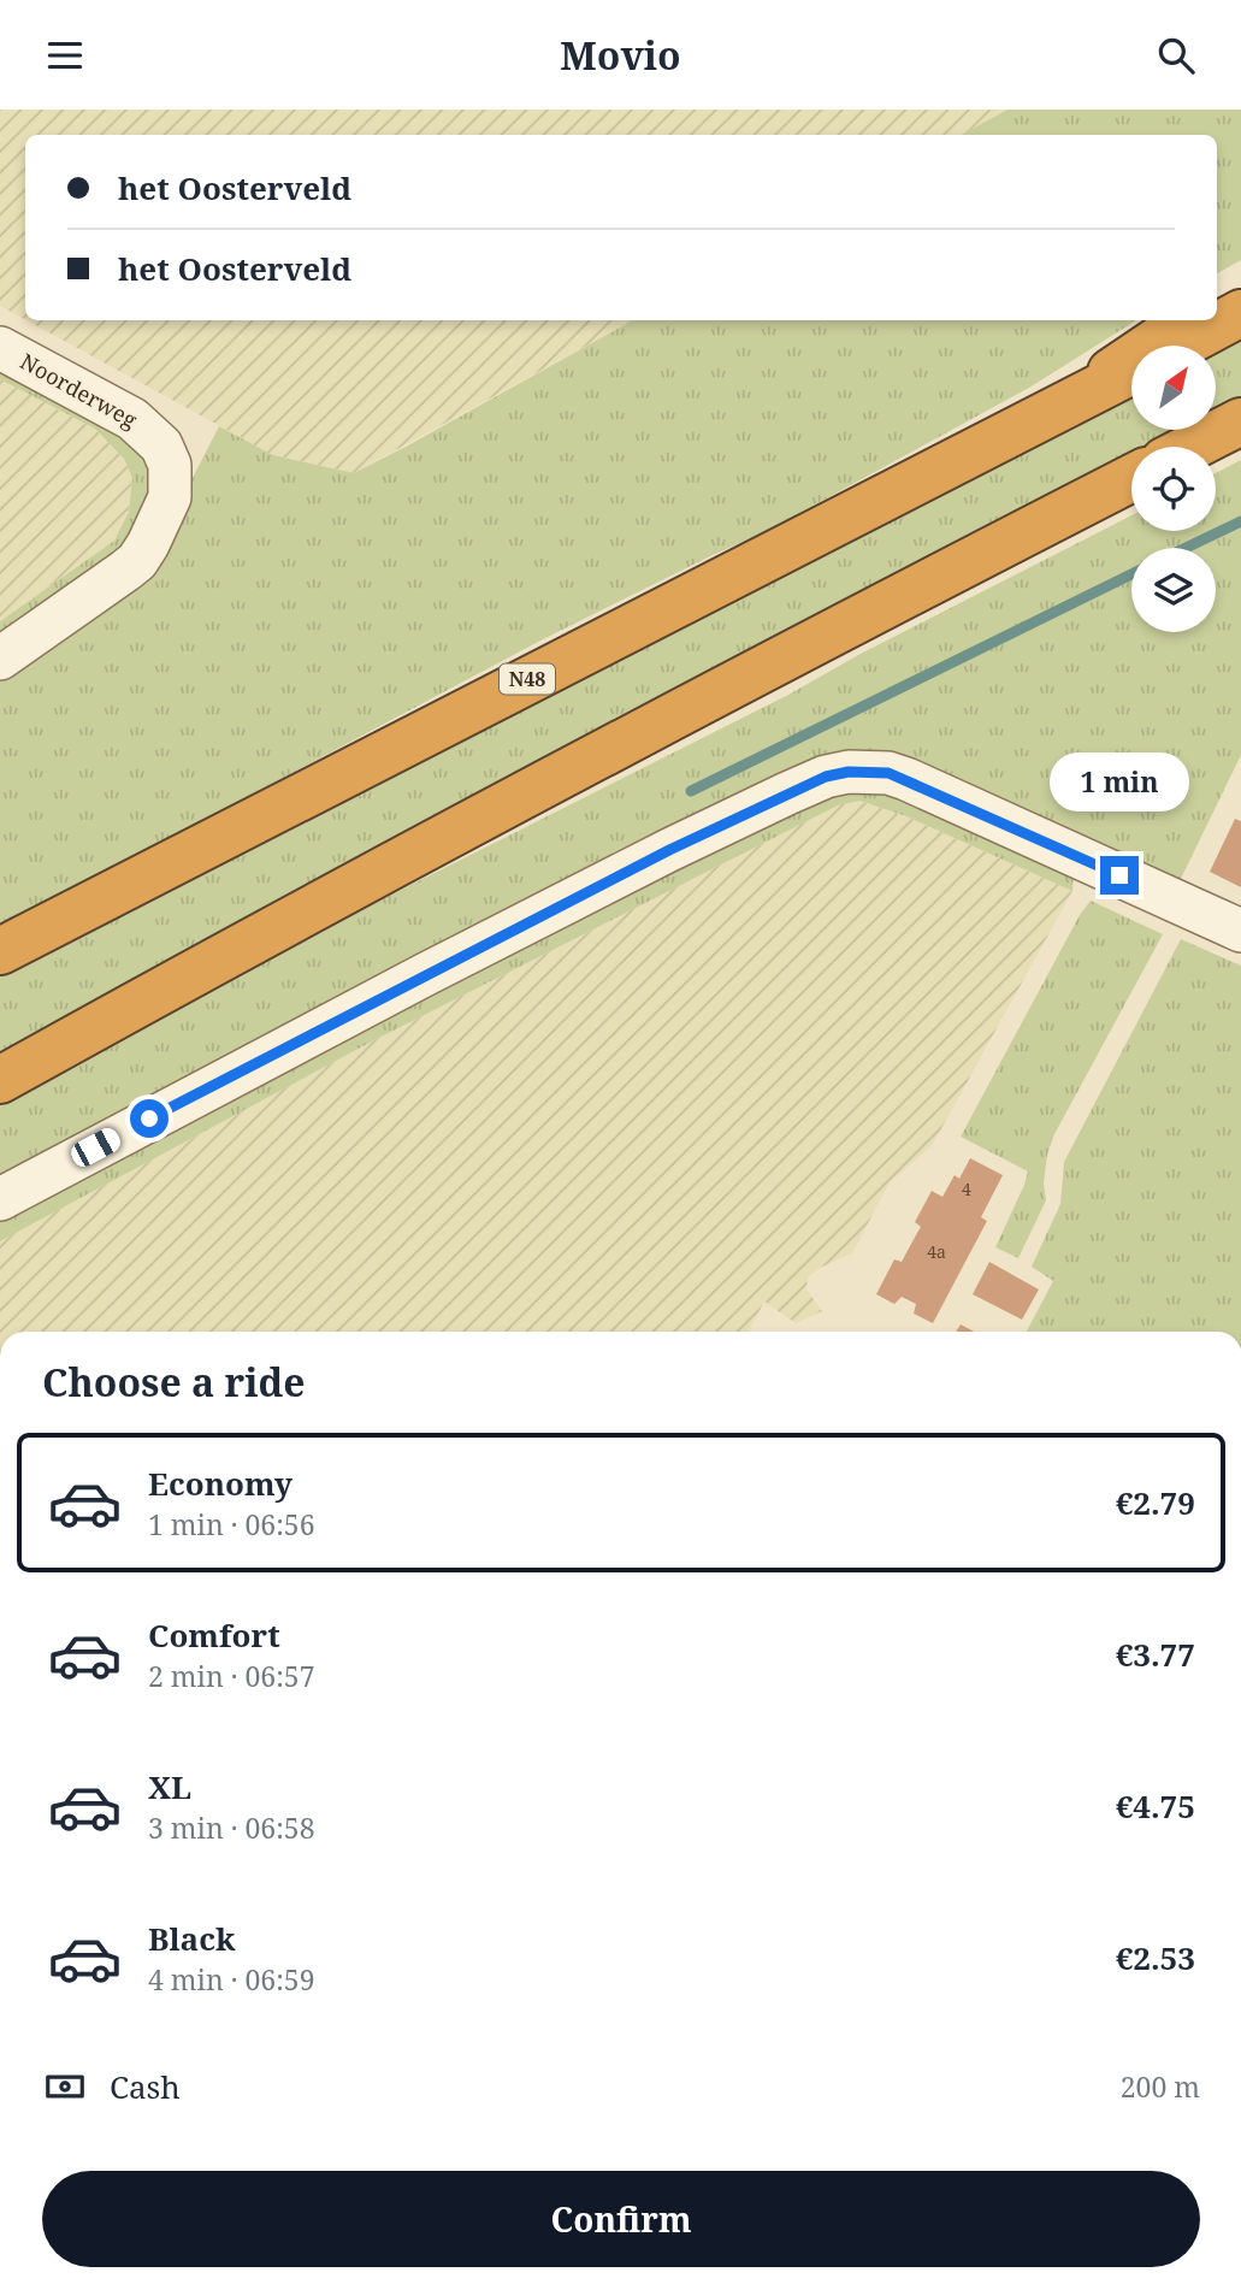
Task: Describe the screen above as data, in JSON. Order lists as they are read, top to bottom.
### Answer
{
  "streets": {
    "highway": ["N48"],
    "street": ["Noorderweg"]
  },
  "house_numbers": ["4", "4a"],
  "north": "top right",
  "page": {
    "header": "Movio",
    "banner": ["het Oosterveld", "het Oosterveld"],
    "bubble": "1 min",
    "heading": "Choose a ride",
    "list": [
      {
        "name": "Economy",
        "note": "1 min · 06:56",
        "value": "€2.79"
      },
      {
        "name": "Comfort",
        "note": "2 min · 06:57",
        "value": "€3.77"
      },
      {
        "name": "XL",
        "note": "3 min · 06:58",
        "value": "€4.75"
      },
      {
        "name": "Black",
        "note": "4 min · 06:59",
        "value": "€2.53"
      }
    ],
    "pay": ["Cash", "200 m"],
    "buttons": "Confirm"
  }
}
